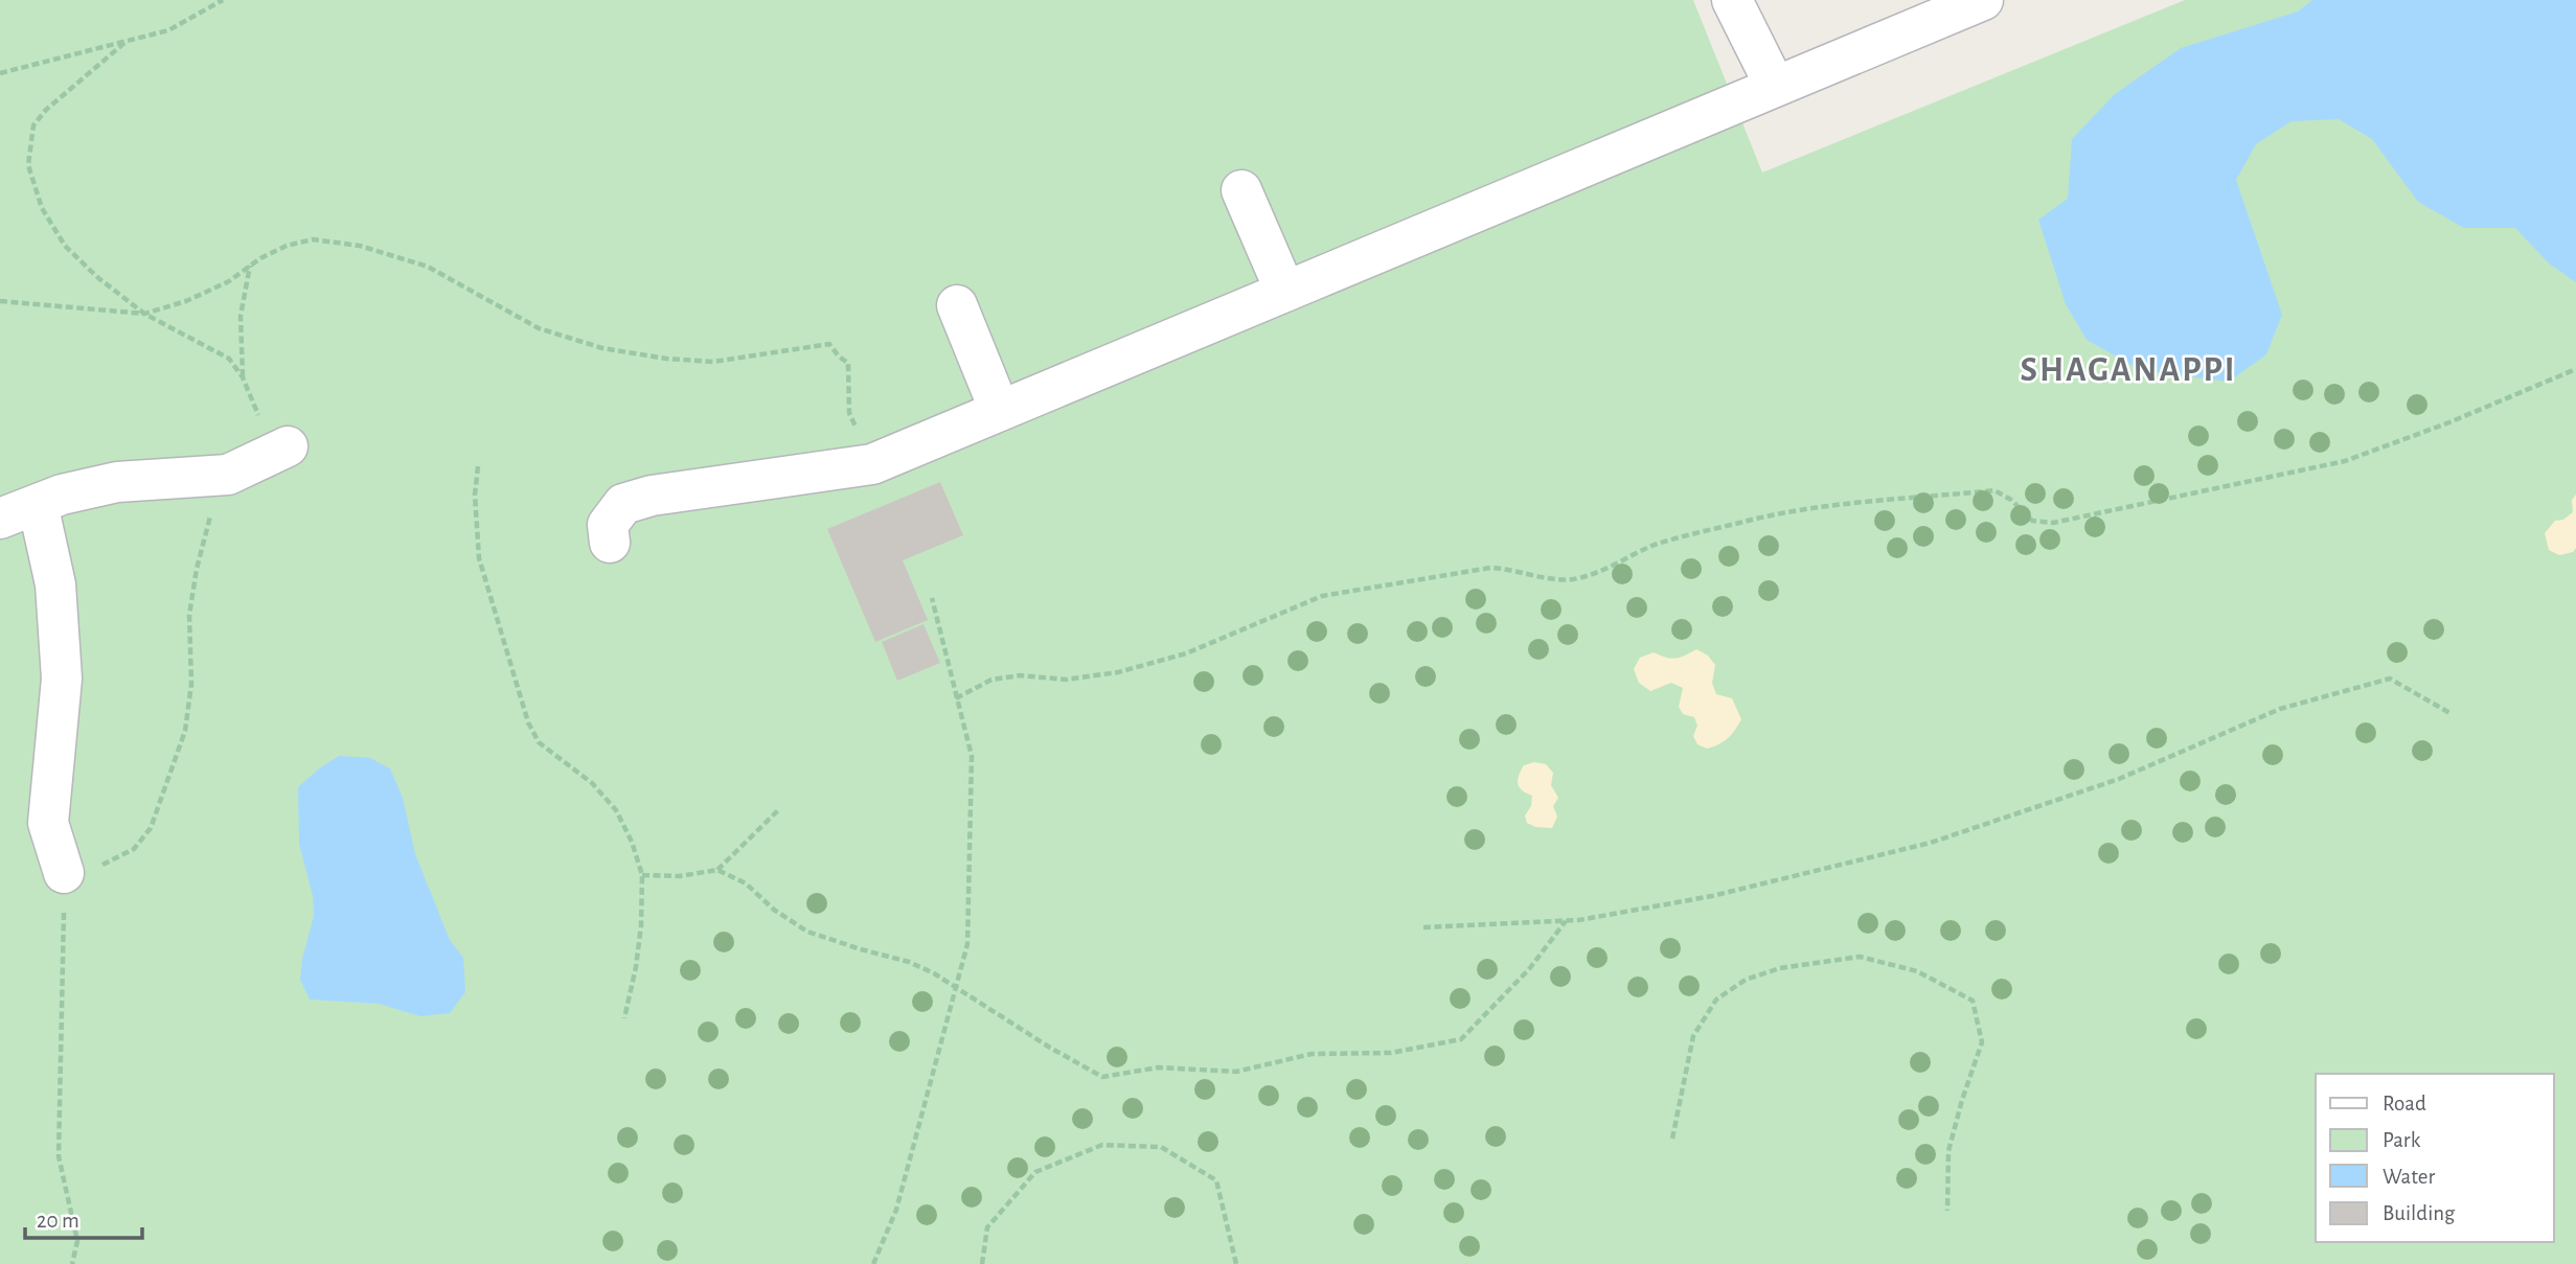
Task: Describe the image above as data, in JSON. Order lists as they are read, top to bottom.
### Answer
{
  "districts": ["SHAGANAPPI"],
  "legend": [
    "Road",
    "Park",
    "Water",
    "Building"
  ],
  "scale_bar": "20 m"
}
